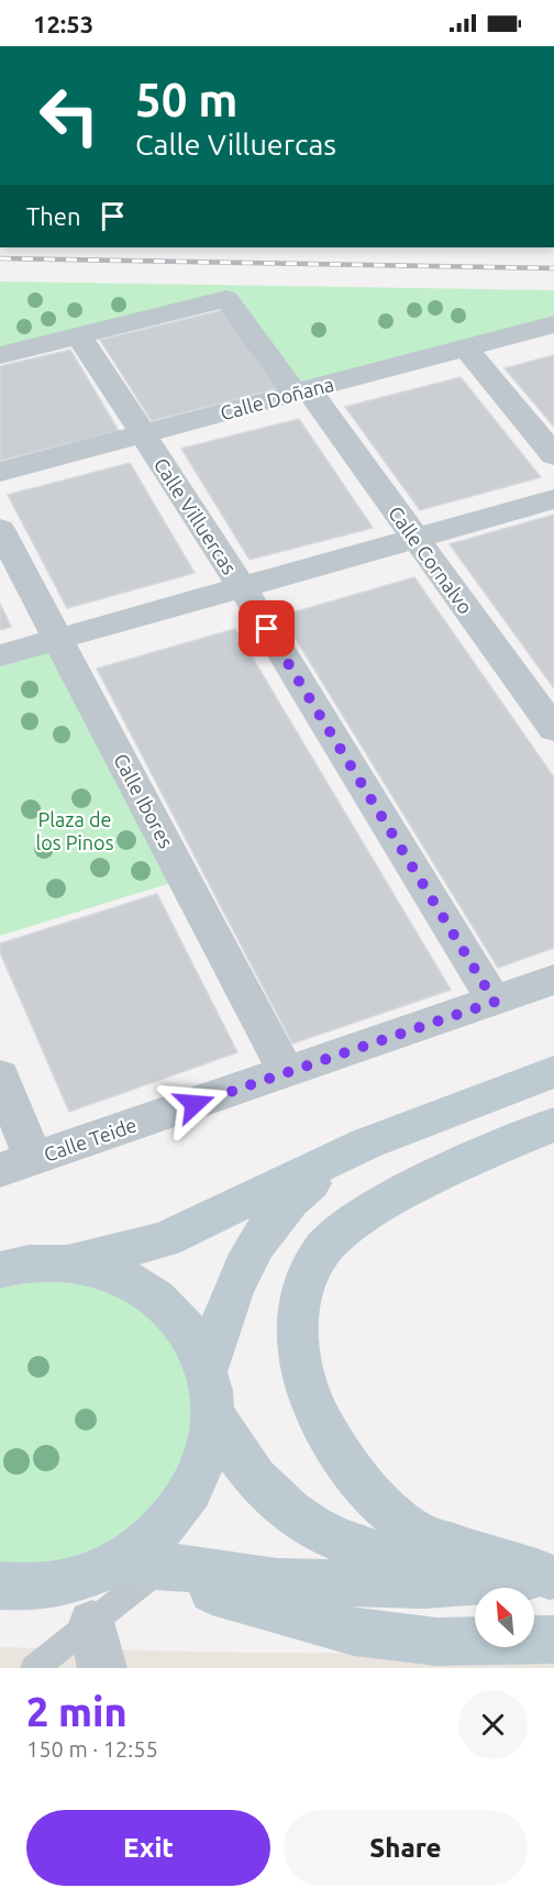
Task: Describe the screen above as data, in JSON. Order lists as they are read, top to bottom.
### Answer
{
  "streets": {
    "street": [
      "Calle Doñana",
      "Calle Villuercas",
      "Calle Cornalvo",
      "Calle Ibores",
      "Calle Teide"
    ]
  },
  "crossings": [
    ["Calle Doñana", "Calle Villuercas"],
    ["Calle Doñana", "Calle Cornalvo"],
    ["Calle Villuercas", "Calle Cornalvo"],
    ["Calle Villuercas", "Calle Teide"],
    ["Calle Ibores", "Calle Teide"]
  ],
  "parks": ["Plaza de los Pinos"],
  "north": "top left",
  "page": {
    "status": "12:53",
    "turn": ["50 m", "Calle Villuercas"],
    "then": "Then",
    "heading": ["2 min", "150 m · 12:55"],
    "buttons": ["Exit", "Share"]
  }
}
